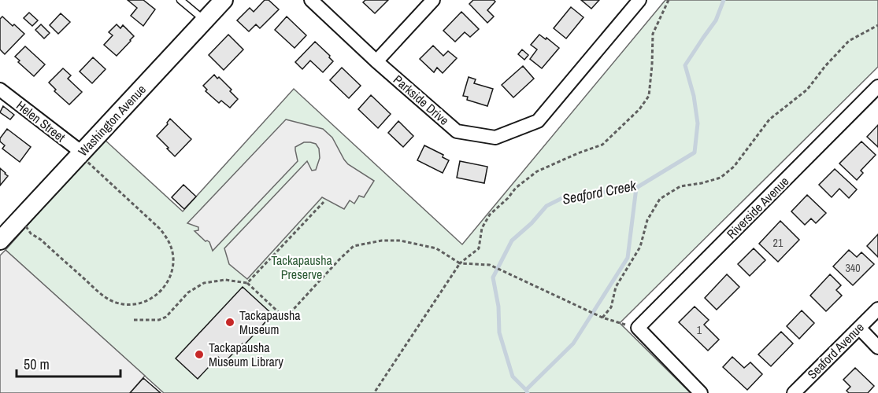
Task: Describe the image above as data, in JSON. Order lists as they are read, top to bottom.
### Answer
{
  "streets": {
    "street": [
      "Parkside Drive",
      "Washington Avenue",
      "Helen Street",
      "Riverside Avenue",
      "Seaford Avenue"
    ]
  },
  "crossings": [
    ["Washington Avenue", "Helen Street"]
  ],
  "water": ["Seaford Creek"],
  "parks": ["Tackapausha Preserve"],
  "places": ["Tackapausha Museum", "Tackapausha Museum Library"],
  "house_numbers": ["21", "340", "1"],
  "scale_bar": "50 m"
}
